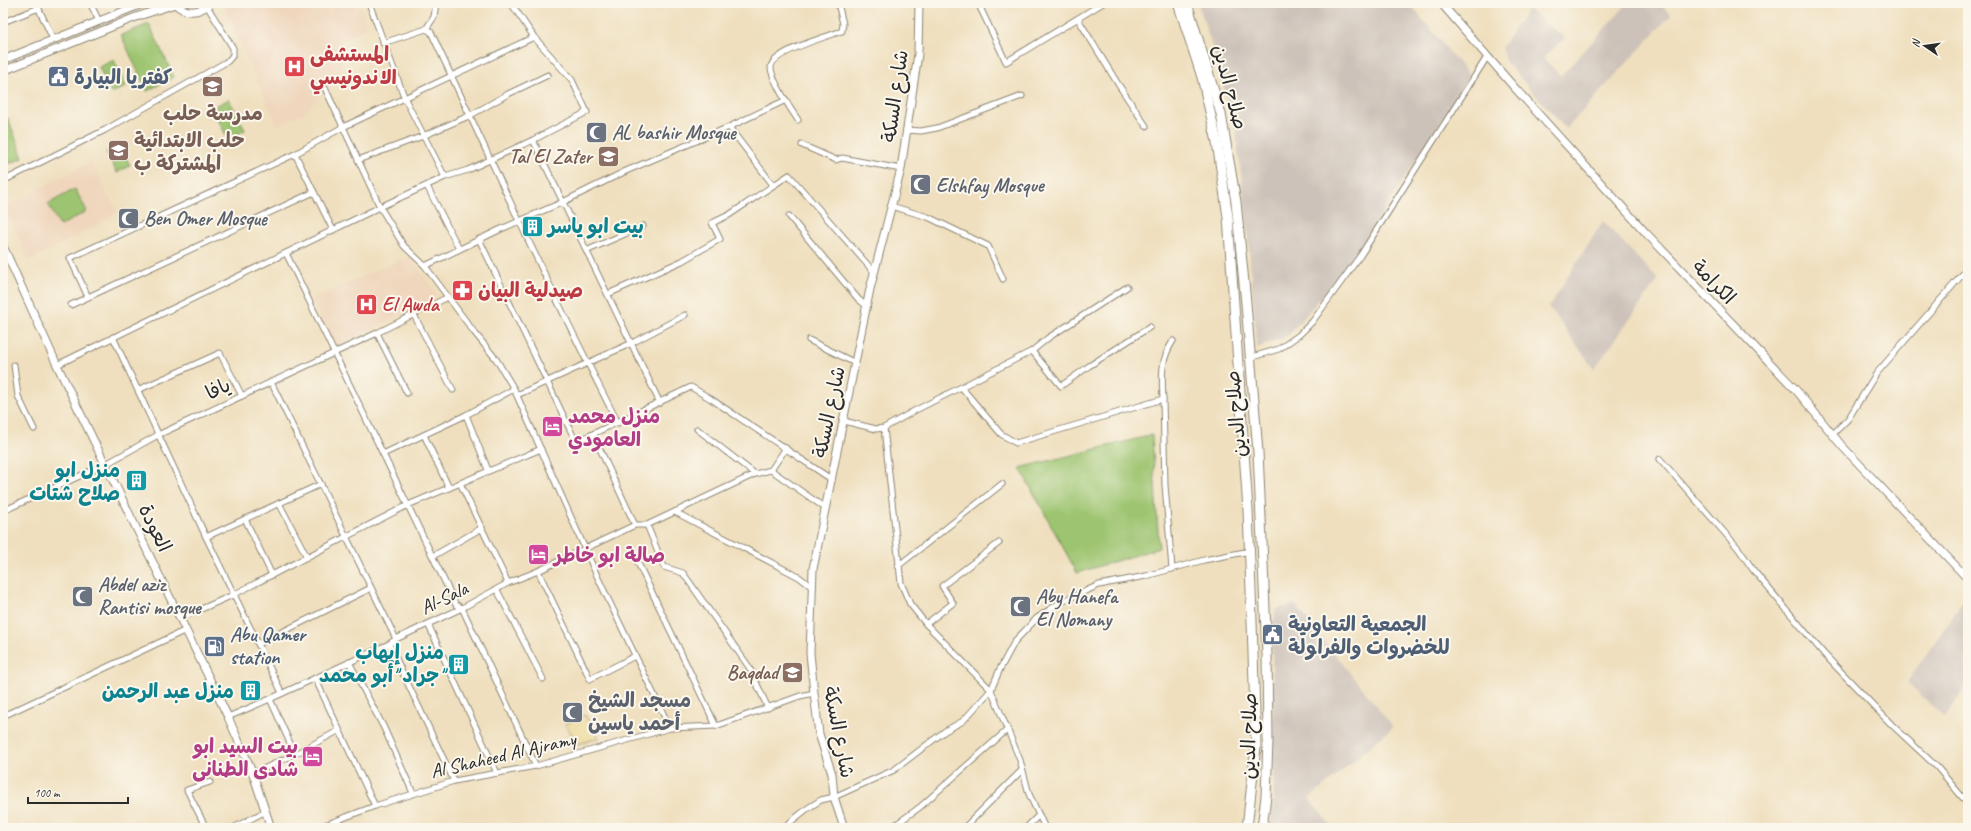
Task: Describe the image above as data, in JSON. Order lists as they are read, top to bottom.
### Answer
{
  "streets": {
    "highway": ["صلاح الدين"],
    "main road": ["شارع السكة", "الكرامة", "العودة"],
    "street": ["يافا", "Al-Sala", "Al Shaheed Al Ajramy"]
  },
  "crossings": [
    ["شارع السكة", "Al Shaheed Al Ajramy"],
    ["يافا", "العودة"],
    ["العودة", "Al-Sala"]
  ],
  "places": {
    "hospital": ["المستشفى الاندونيسي", "El Awda"],
    "public building": ["كفتريا البيارة", "الجمعية التعاونية للخضروات والفراولة"],
    "school or university": [
      "مدرسة حلب",
      "حلب الابتدائية المشتركة ب",
      "Tal El Zater",
      "Baqdad"
    ],
    "mosque": [
      "AL bashir Mosque",
      "Elshfay Mosque",
      "Ben Omer Mosque",
      "Abdel aziz Rantisi mosque",
      "Aby Hanefa El Nomany",
      "مسجد الشيخ أحمد ياسين"
    ],
    "building": [
      "بيت ابو ياسر",
      "منزل ابو صلاح شتات",
      "منزل إيهاب جراد \"أبو محمد\"",
      "منزل عبد الرحمن"
    ],
    "pharmacy": ["صيدلية البيان"],
    "hotel": ["منزل محمد العامودي", "صالة ابو خاطر", "بيت السيد ابو شادى الطنانى"],
    "fuel station": ["Abu Qamer station"]
  },
  "scale_bar": "100 m",
  "north": "left"
}
